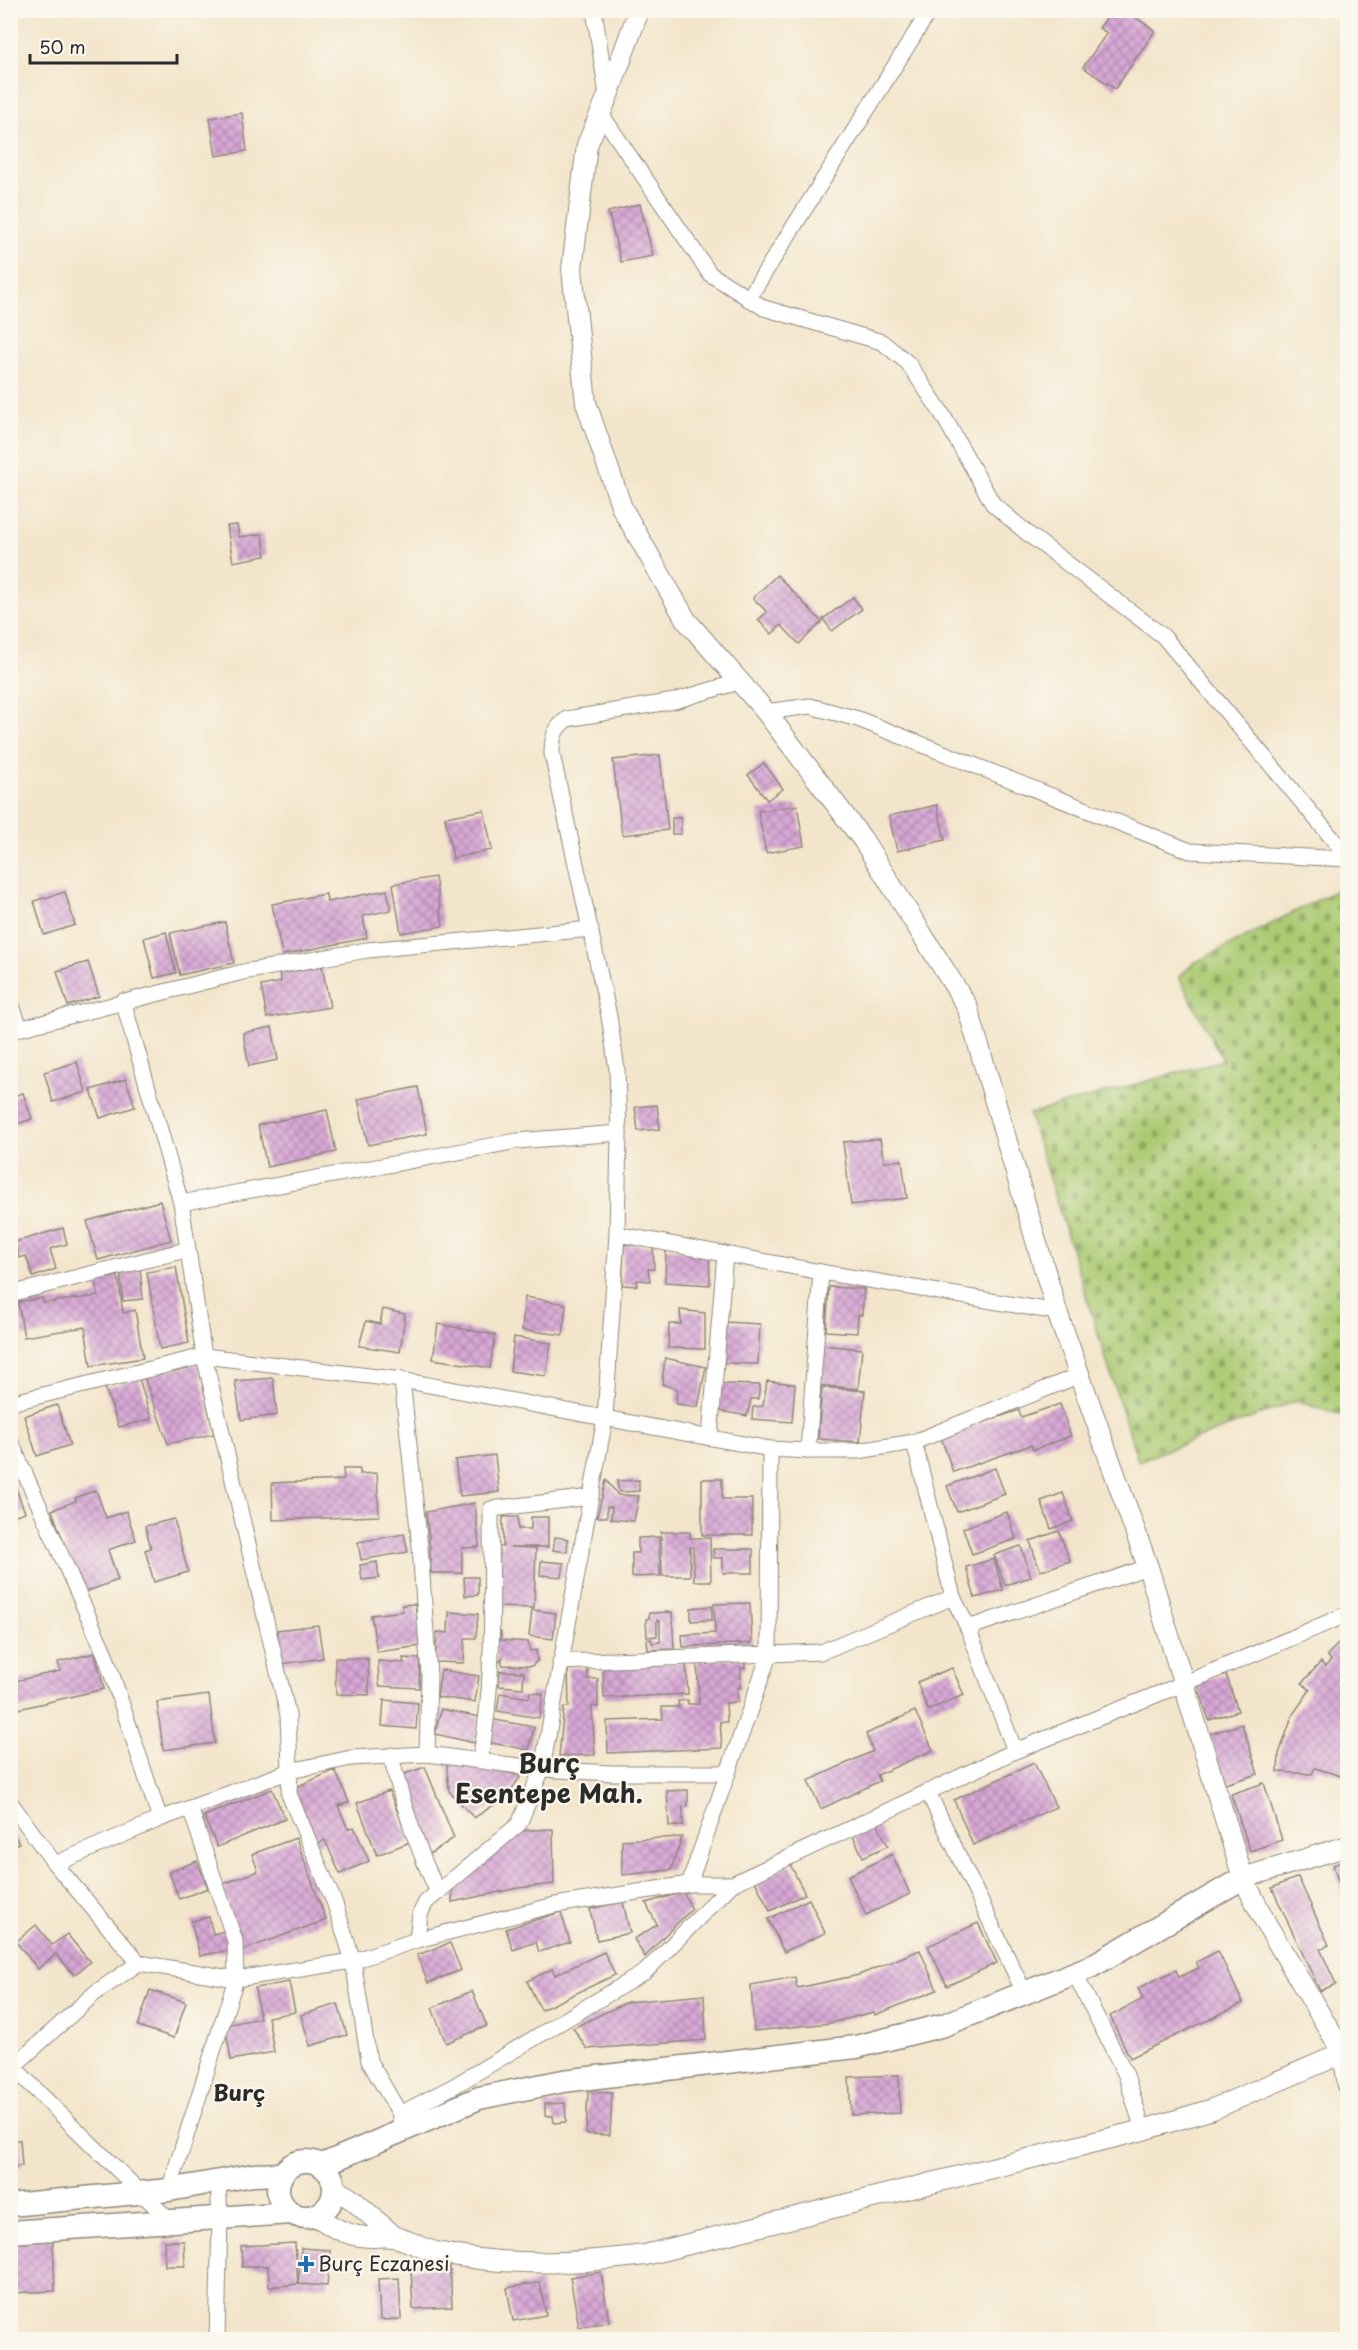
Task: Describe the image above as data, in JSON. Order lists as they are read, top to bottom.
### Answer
{
  "districts": ["Burç Esentepe Mah.", "Burç"],
  "places": {
    "health": ["Burç Eczanesi"]
  },
  "scale_bar": "50 m"
}
